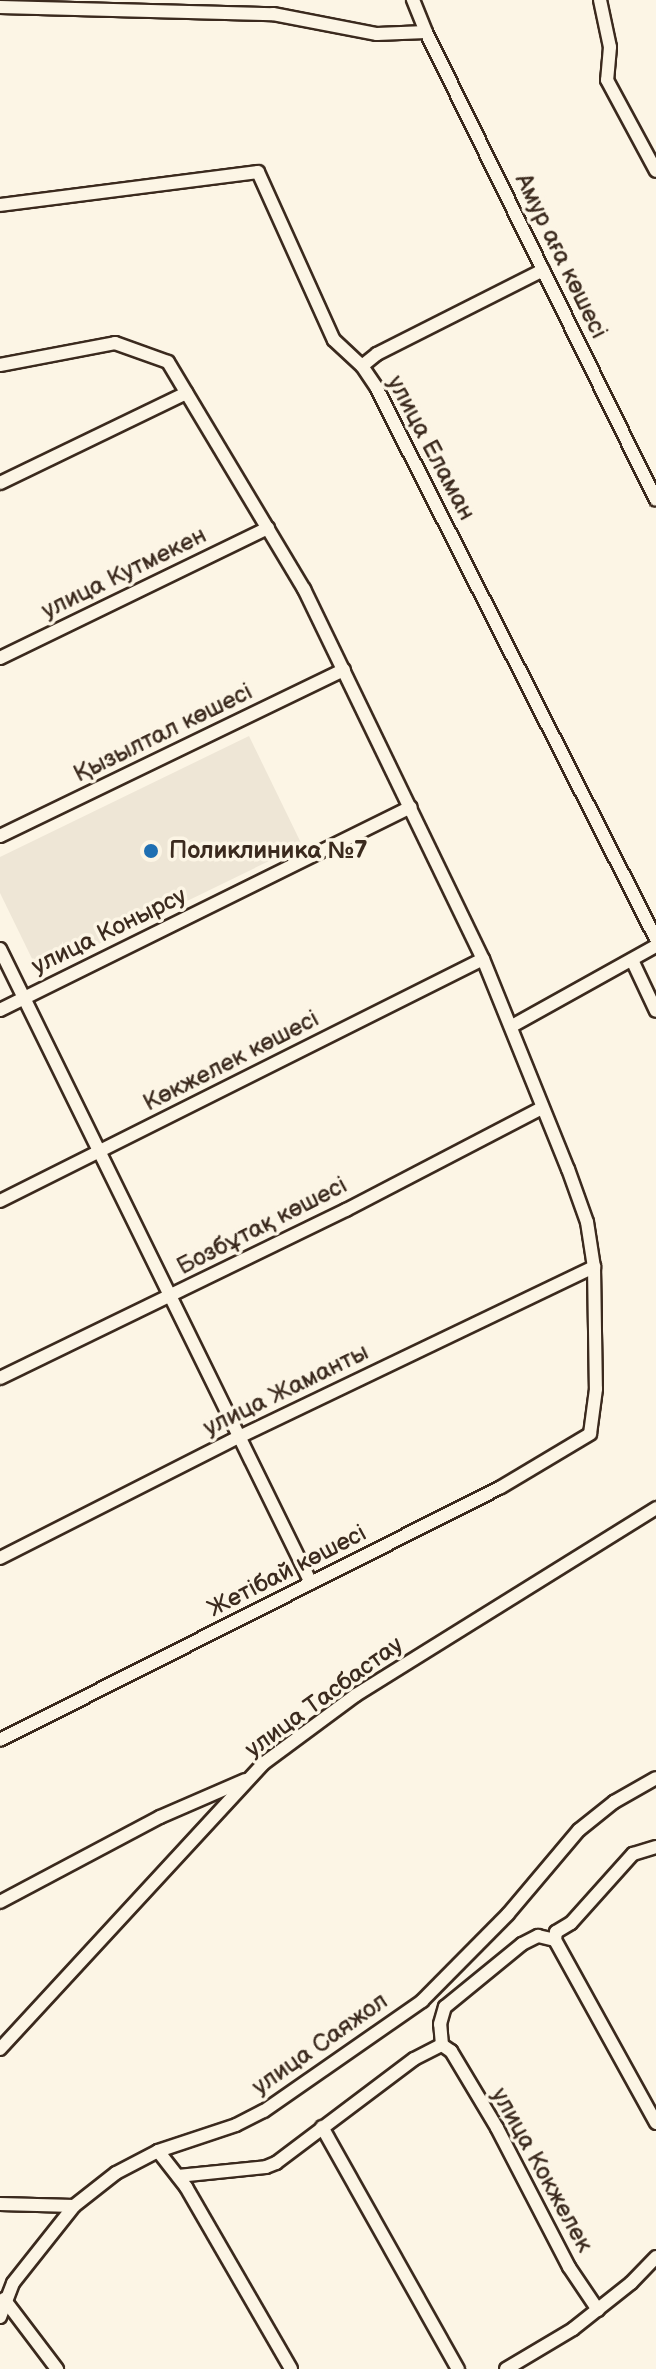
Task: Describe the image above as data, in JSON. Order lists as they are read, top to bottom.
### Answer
{
  "streets": {
    "street": [
      "Амур аға көшесі",
      "улица Еламан",
      "улица Кутмекен",
      "Қызылтал көшесі",
      "улица Конырсу",
      "Көкжелек көшесі",
      "Бозбұтақ көшесі",
      "улица Жаманты",
      "Жетібай көшесі",
      "улица Тасбастау",
      "улица Саяжол",
      "улица Кокжелек"
    ]
  },
  "crossings": [
    ["улица Жаманты", "Жетібай көшесі"]
  ],
  "places": ["Поликлиника №7"]
}
